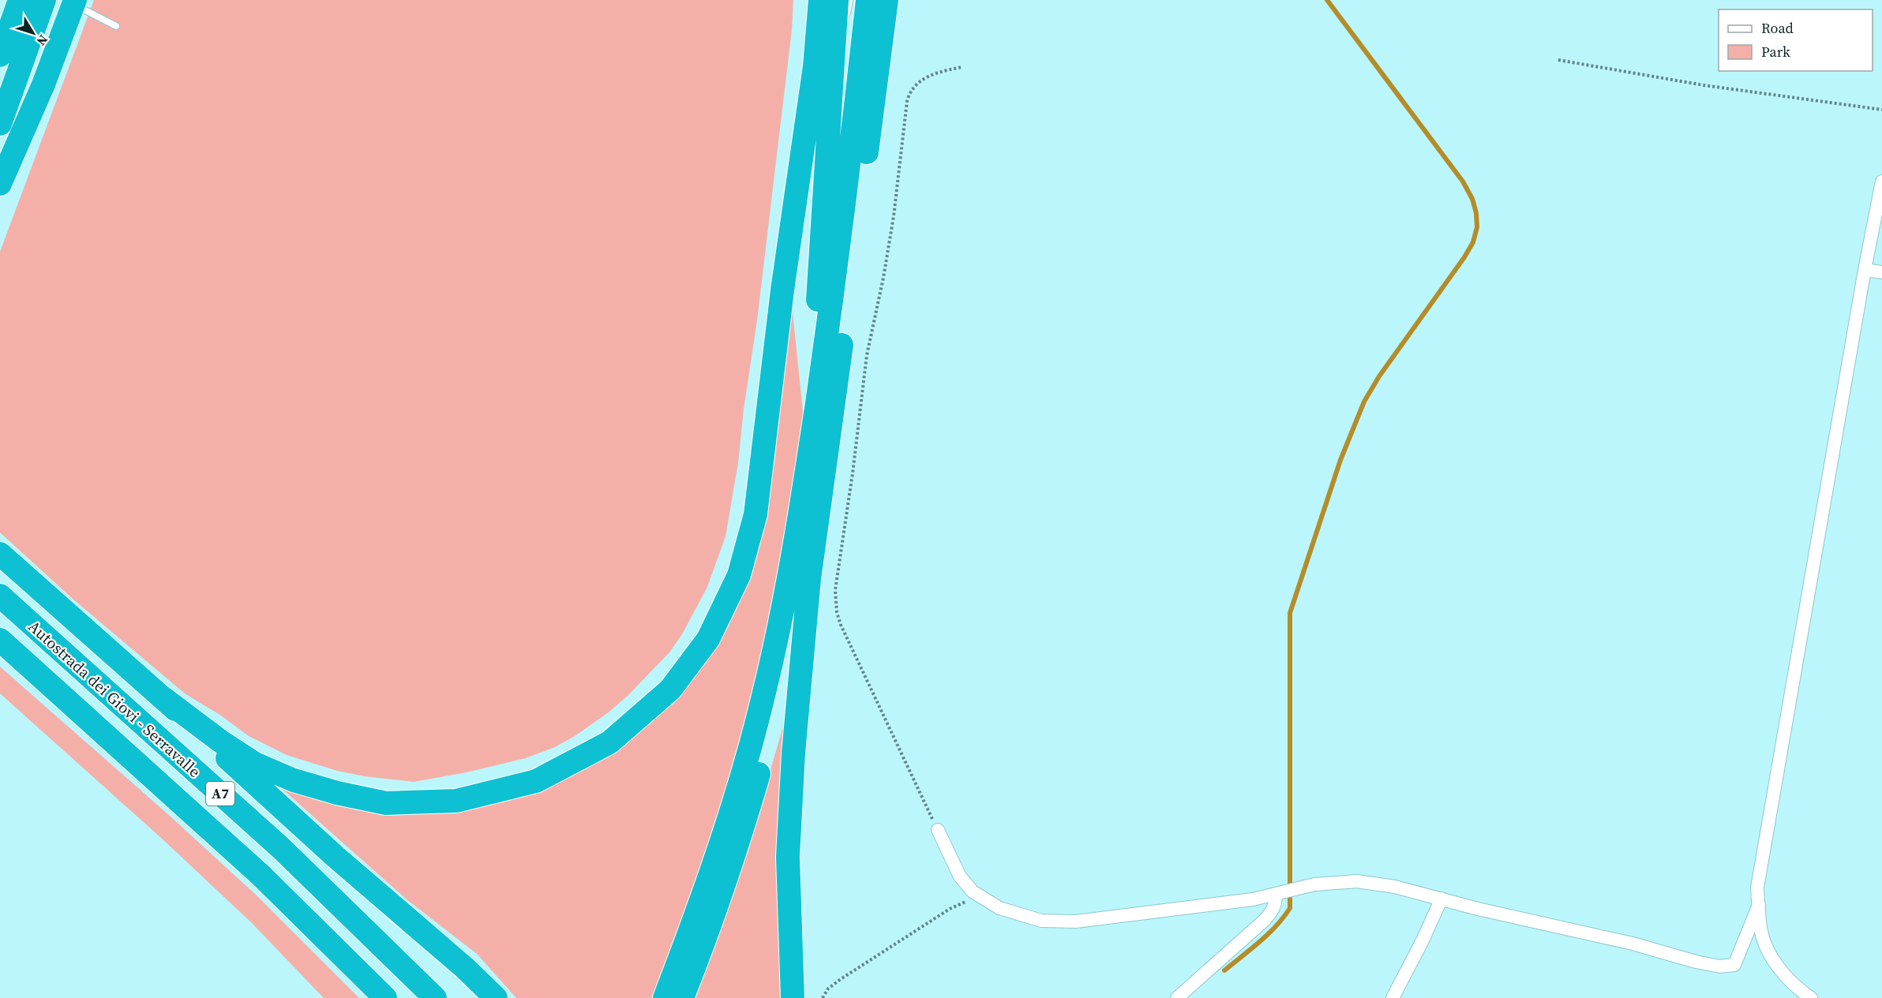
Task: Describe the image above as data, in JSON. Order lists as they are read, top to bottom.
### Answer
{
  "streets": {
    "highway": ["Autostrada dei Giovi - Serravalle", "A7"]
  },
  "legend": ["Road", "Park"],
  "north": "bottom right"
}
